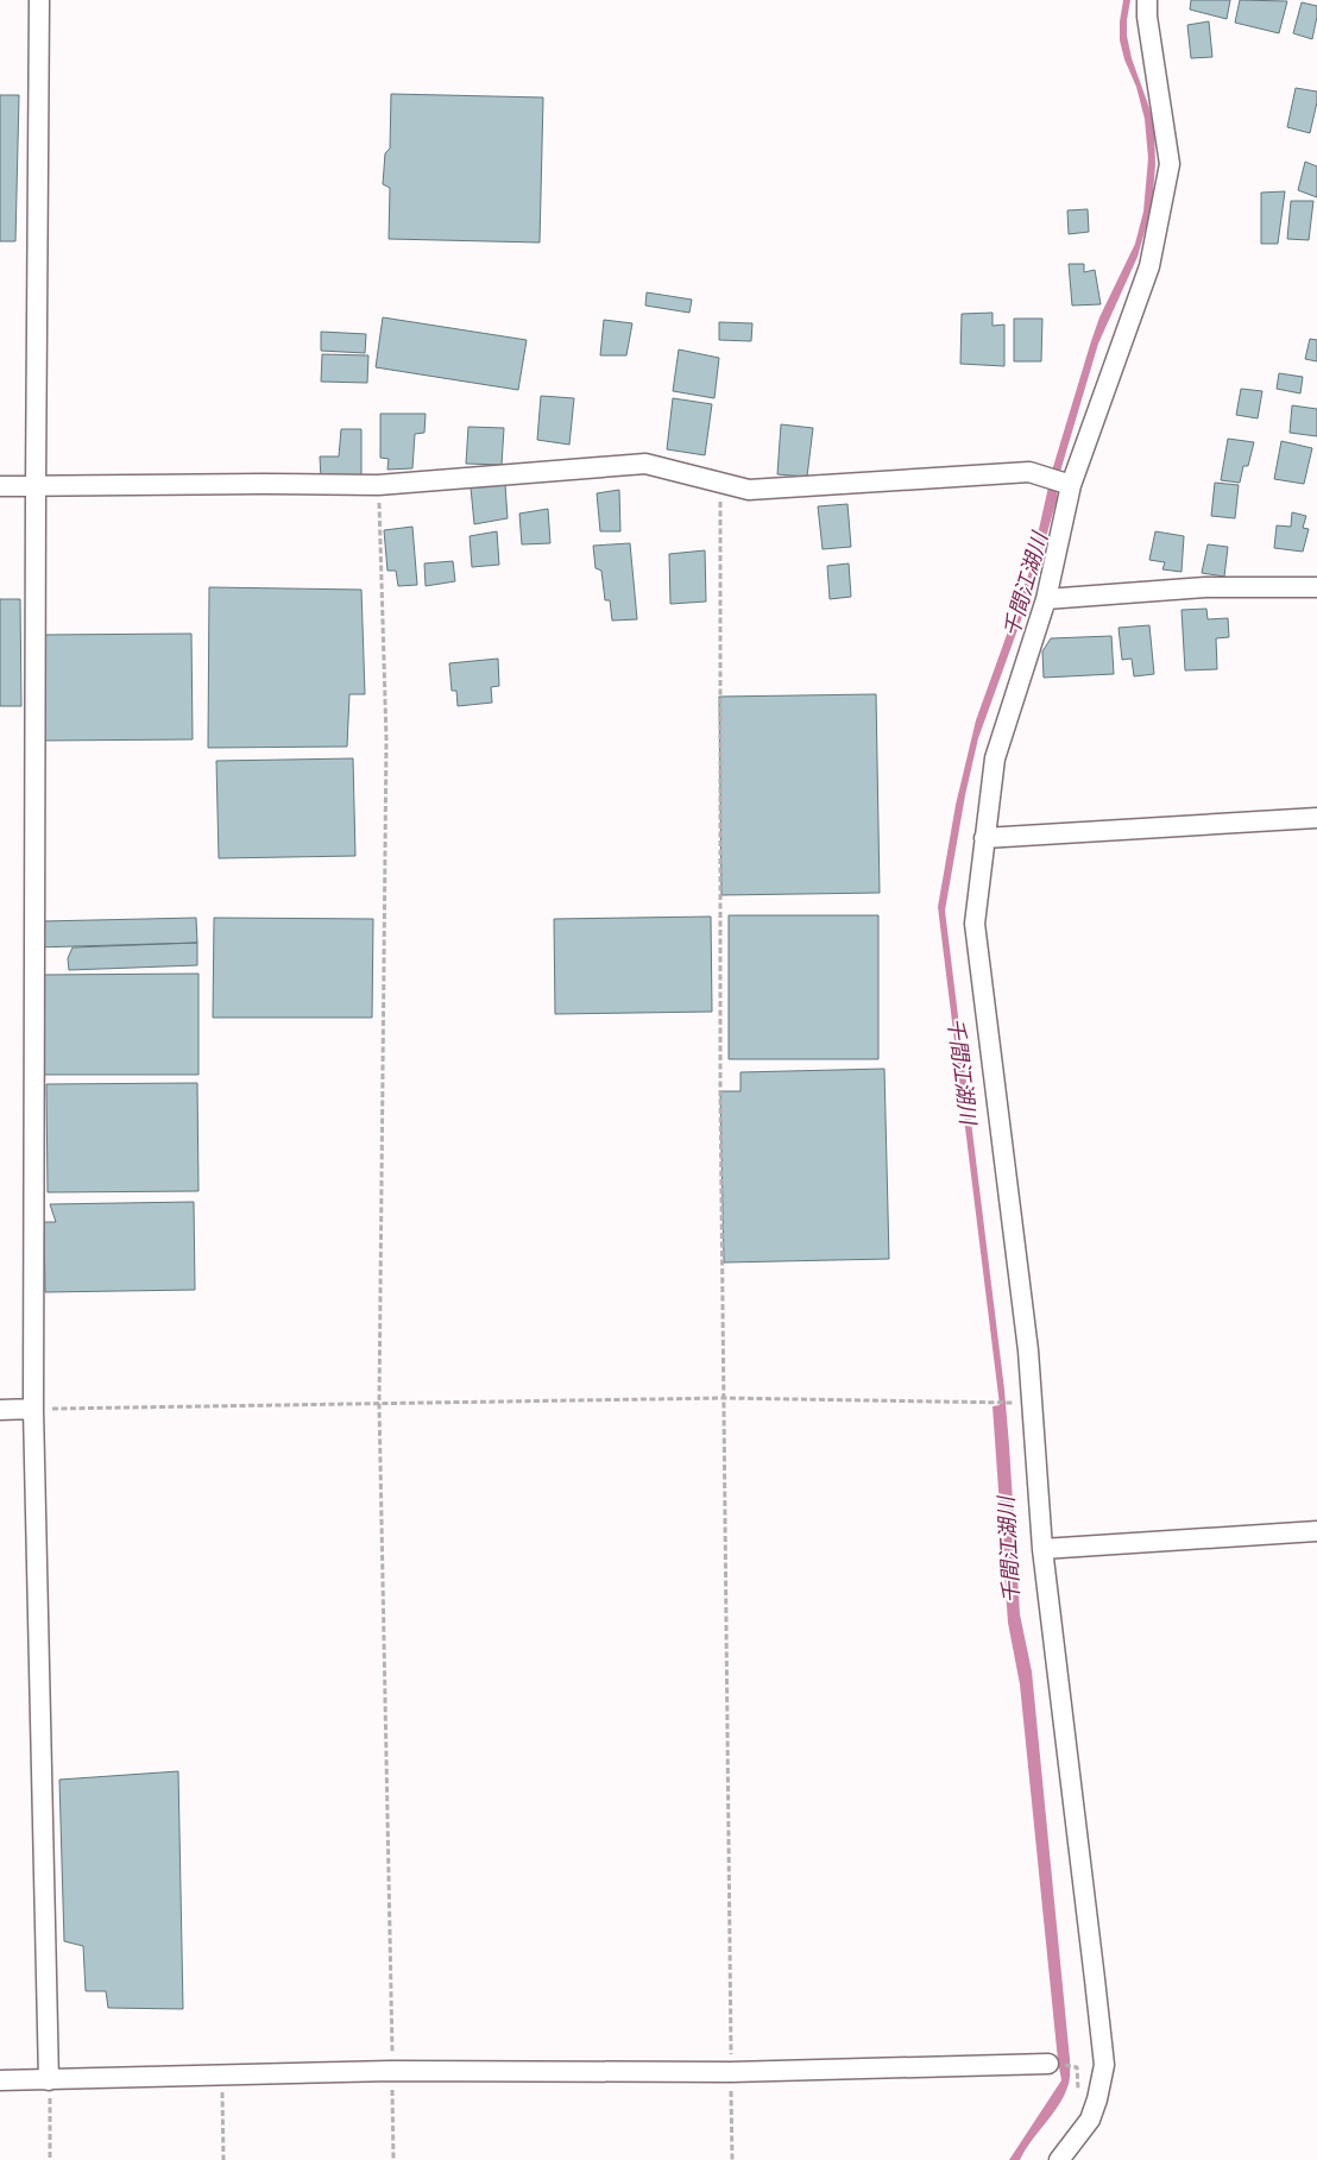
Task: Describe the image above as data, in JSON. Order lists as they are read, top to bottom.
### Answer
{
  "water": ["千間江湖川"]
}
